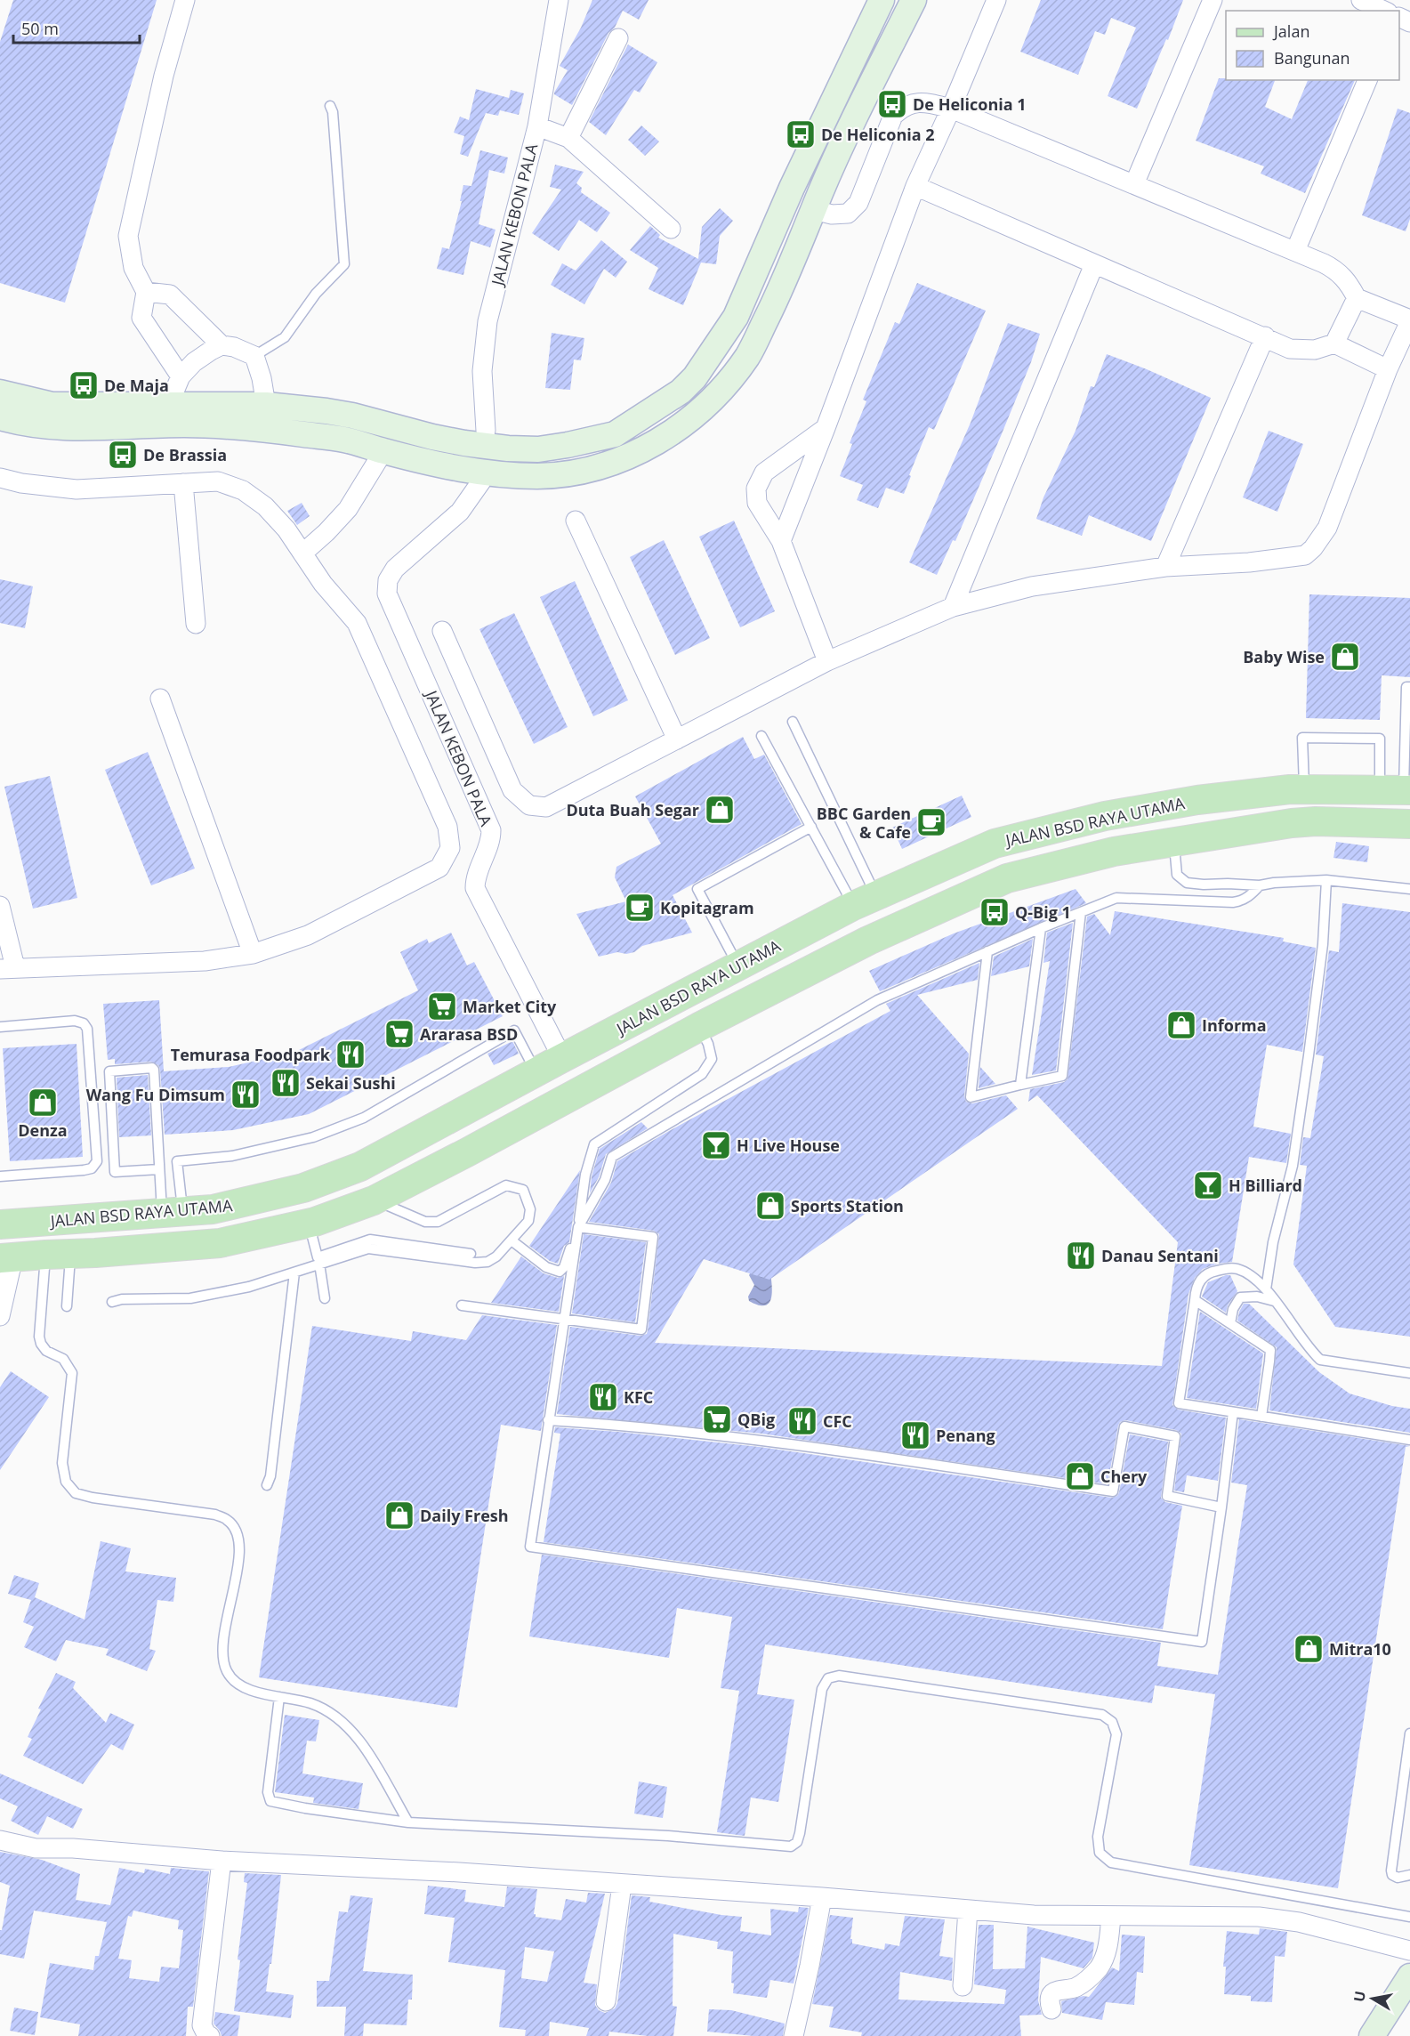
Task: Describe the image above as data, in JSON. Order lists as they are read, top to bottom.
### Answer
{
  "streets": {
    "main road": ["JALAN BSD RAYA UTAMA"],
    "street": ["JALAN KEBON PALA"]
  },
  "crossings": [
    ["JALAN KEBON PALA", "JALAN BSD RAYA UTAMA"]
  ],
  "places": {
    "bus stop": [
      "De Heliconia 1",
      "De Heliconia 2",
      "De Maja",
      "De Brassia",
      "Q-Big 1"
    ],
    "shop": [
      "Baby Wise",
      "Duta Buah Segar",
      "Informa",
      "Denza",
      "Sports Station",
      "Chery",
      "Daily Fresh",
      "Mitra10"
    ],
    "cafe": ["BBC Garden & Cafe", "Kopitagram"],
    "supermarket": ["Market City", "Ararasa BSD", "QBig"],
    "restaurant": [
      "Temurasa Foodpark",
      "Sekai Sushi",
      "Wang Fu Dimsum",
      "Danau Sentani",
      "KFC",
      "CFC",
      "Penang"
    ],
    "bar": ["H Live House", "H Billiard"]
  },
  "legend": ["Jalan", "Bangunan"],
  "scale_bar": "50 m",
  "north": "left"
}
